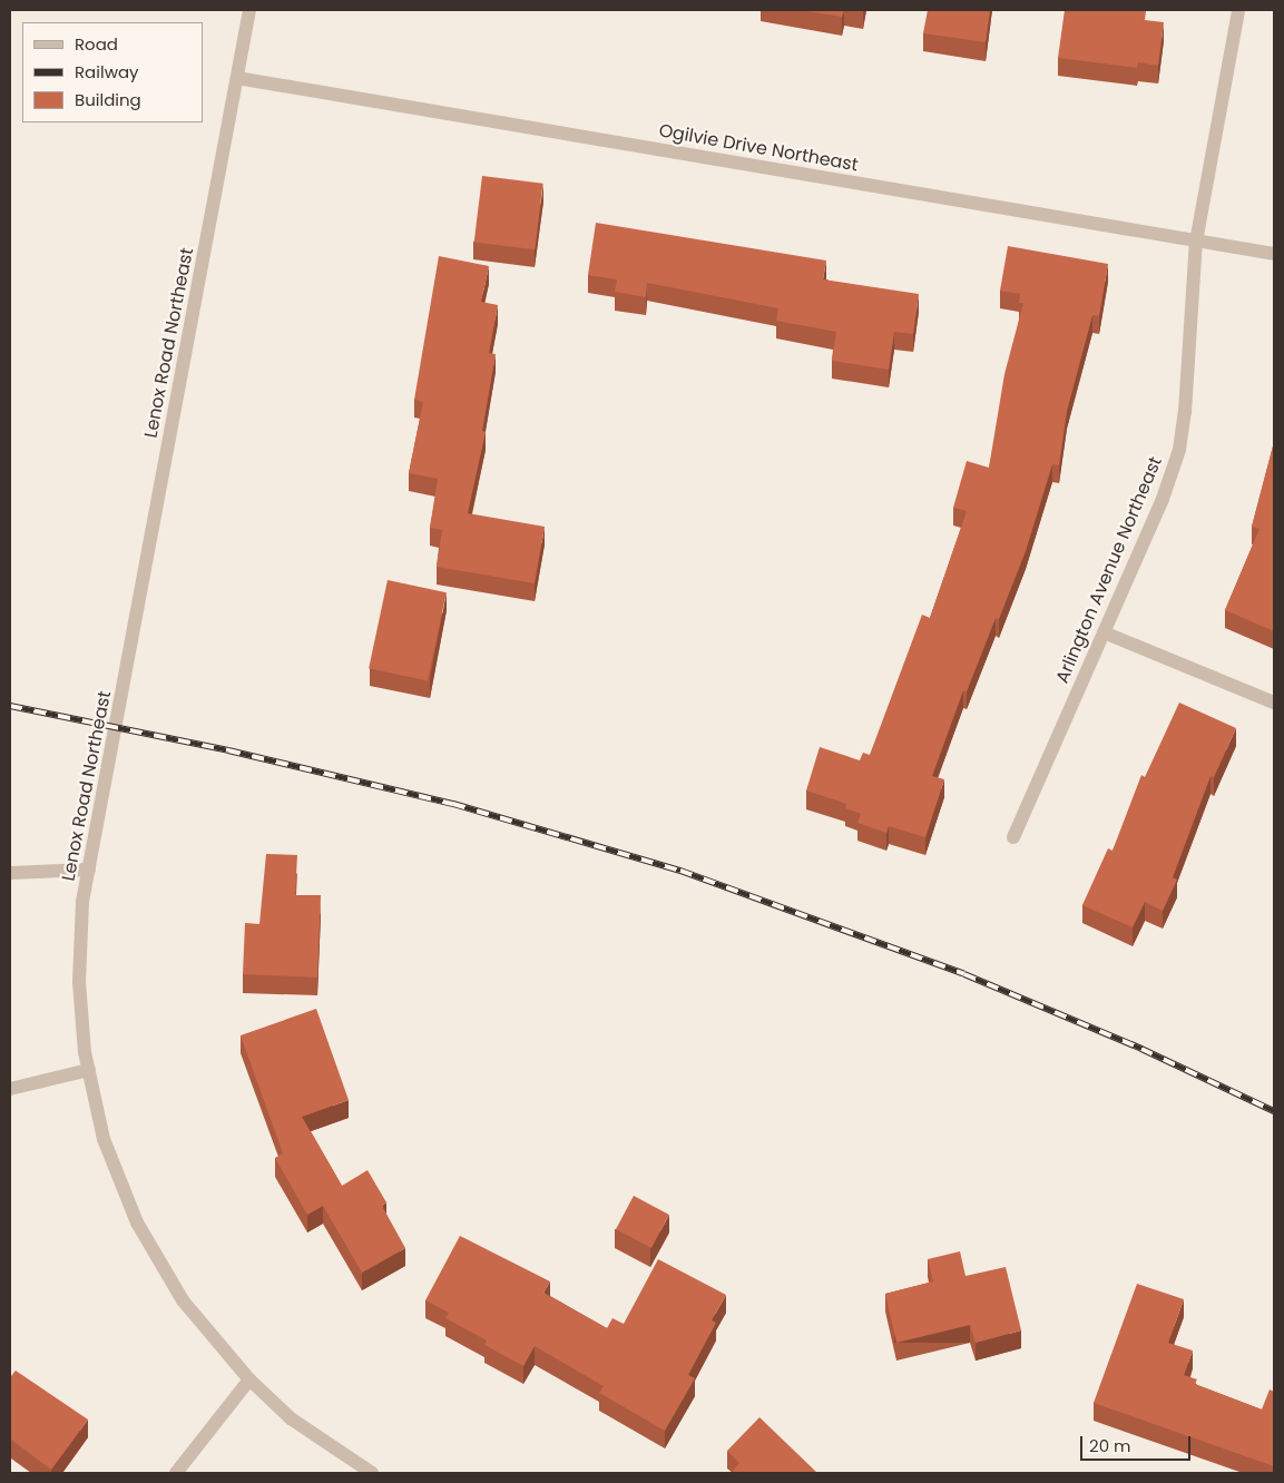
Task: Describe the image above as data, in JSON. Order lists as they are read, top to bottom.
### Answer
{
  "streets": {
    "street": ["Ogilvie Drive Northeast", "Lenox Road Northeast", "Arlington Avenue Northeast"]
  },
  "crossings": [
    ["Ogilvie Drive Northeast", "Lenox Road Northeast"],
    ["Ogilvie Drive Northeast", "Arlington Avenue Northeast"]
  ],
  "legend": ["Road", "Railway", "Building"],
  "scale_bar": "20 m"
}
